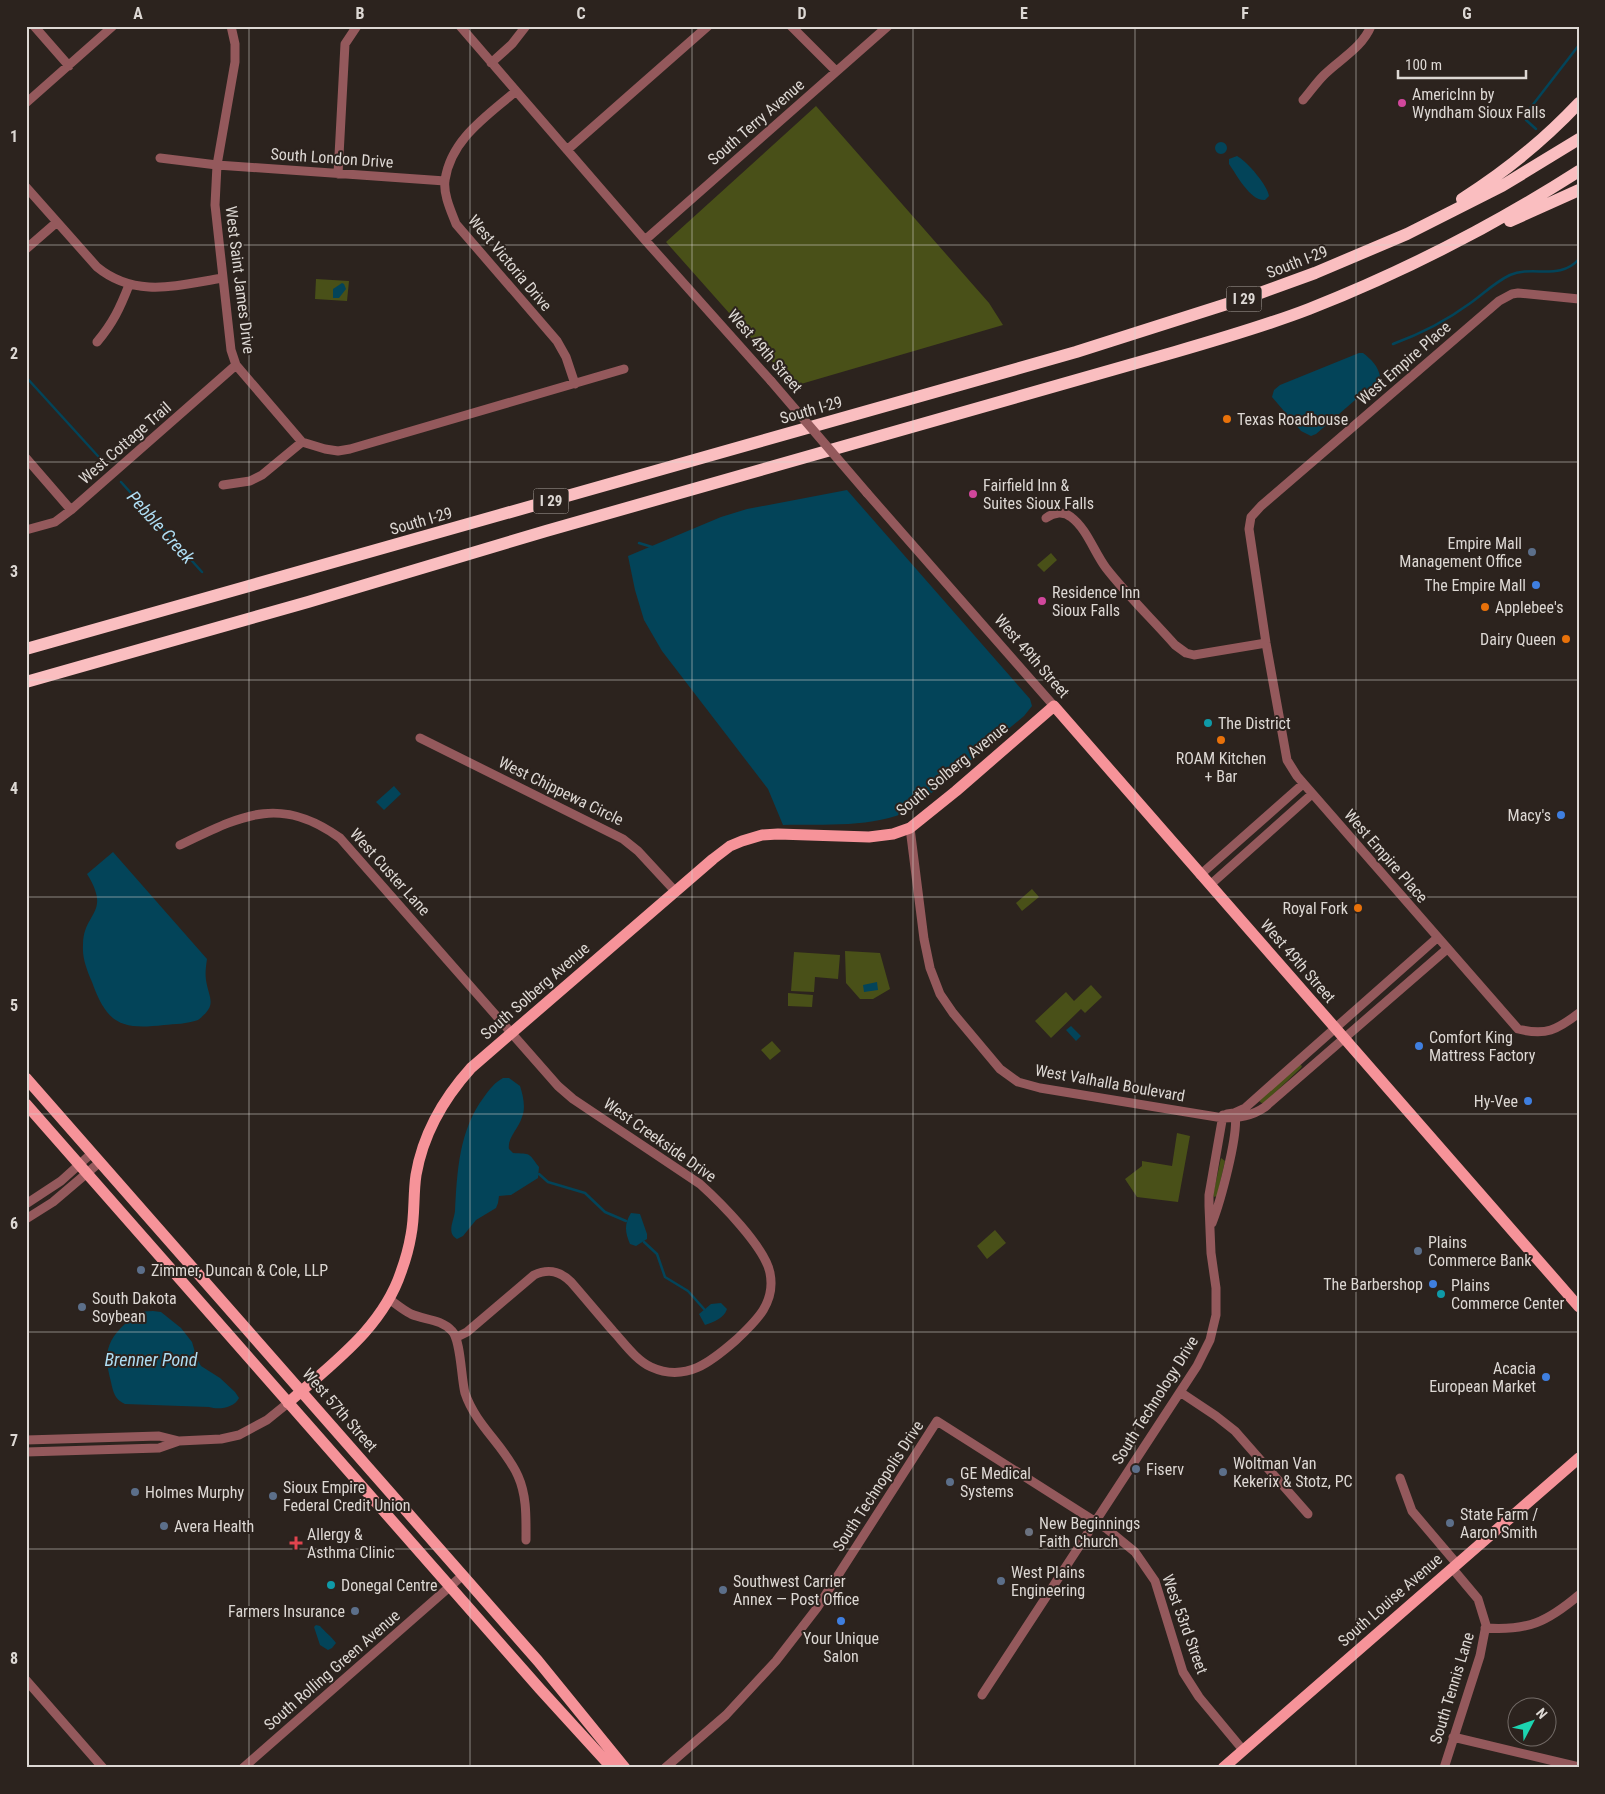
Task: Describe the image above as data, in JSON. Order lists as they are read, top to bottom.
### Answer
{
  "streets": {
    "highway": ["South I-29", "I 29"],
    "main road": [
      "West 49th Street",
      "South Solberg Avenue",
      "West 57th Street",
      "South Louise Avenue"
    ],
    "street": [
      "South Terry Avenue",
      "South London Drive",
      "West Victoria Drive",
      "West Saint James Drive",
      "West Empire Place",
      "West Cottage Trail",
      "West Chippewa Circle",
      "West Custer Lane",
      "West Valhalla Boulevard",
      "West Creekside Drive",
      "South Technology Drive",
      "South Technopolis Drive",
      "West 53rd Street",
      "South Rolling Green Avenue",
      "South Tennis Lane"
    ]
  },
  "crossings": [
    ["South Terry Avenue", "West 49th Street"],
    ["South London Drive", "West Victoria Drive"],
    ["South London Drive", "West Saint James Drive"],
    ["West Victoria Drive", "West 49th Street"],
    ["West Saint James Drive", "West Cottage Trail"],
    ["West 49th Street", "South Solberg Avenue"],
    ["West 49th Street", "West Valhalla Boulevard"],
    ["South Solberg Avenue", "West Chippewa Circle"],
    ["South Solberg Avenue", "West Custer Lane"],
    ["South Solberg Avenue", "West Valhalla Boulevard"],
    ["South Solberg Avenue", "West Creekside Drive"],
    ["South Solberg Avenue", "West 57th Street"],
    ["West Custer Lane", "West Creekside Drive"],
    ["West Valhalla Boulevard", "South Technology Drive"],
    ["South Technology Drive", "West 53rd Street"],
    ["West 57th Street", "South Rolling Green Avenue"],
    ["South Technopolis Drive", "West 53rd Street"],
    ["South Louise Avenue", "West 53rd Street"],
    ["South Louise Avenue", "South Tennis Lane"]
  ],
  "water": ["Pebble Creek", "Brenner Pond"],
  "places": {
    "other": [
      "AmericInn by Wyndham Sioux Falls",
      "Texas Roadhouse",
      "Fairfield Inn & Suites Sioux Falls",
      "Empire Mall Management Office",
      "The Empire Mall",
      "Residence Inn Sioux Falls",
      "Applebee's",
      "Dairy Queen",
      "The District",
      "ROAM Kitchen + Bar",
      "Macy's",
      "Royal Fork",
      "Comfort King Mattress Factory",
      "Hy-Vee",
      "Plains Commerce Bank",
      "Zimmer, Duncan & Cole, LLP",
      "The Barbershop",
      "Plains Commerce Center",
      "South Dakota Soybean",
      "Acacia European Market",
      "Fiserv",
      "Woltman Van Kekerix & Stotz, PC",
      "GE Medical Systems",
      "Holmes Murphy",
      "Sioux Empire Federal Credit Union",
      "State Farm / Aaron Smith",
      "Avera Health",
      "New Beginnings Faith Church",
      "West Plains Engineering",
      "Donegal Centre",
      "Southwest Carrier Annex — Post Office",
      "Farmers Insurance",
      "Your Unique Salon"
    ],
    "health": ["Allergy & Asthma Clinic"]
  },
  "scale_bar": "100 m",
  "north": "top right",
  "grid": {
    "columns": [
      "A",
      "B",
      "C",
      "D",
      "E",
      "F",
      "G"
    ],
    "rows": [
      "1",
      "2",
      "3",
      "4",
      "5",
      "6",
      "7",
      "8"
    ]
  }
}
